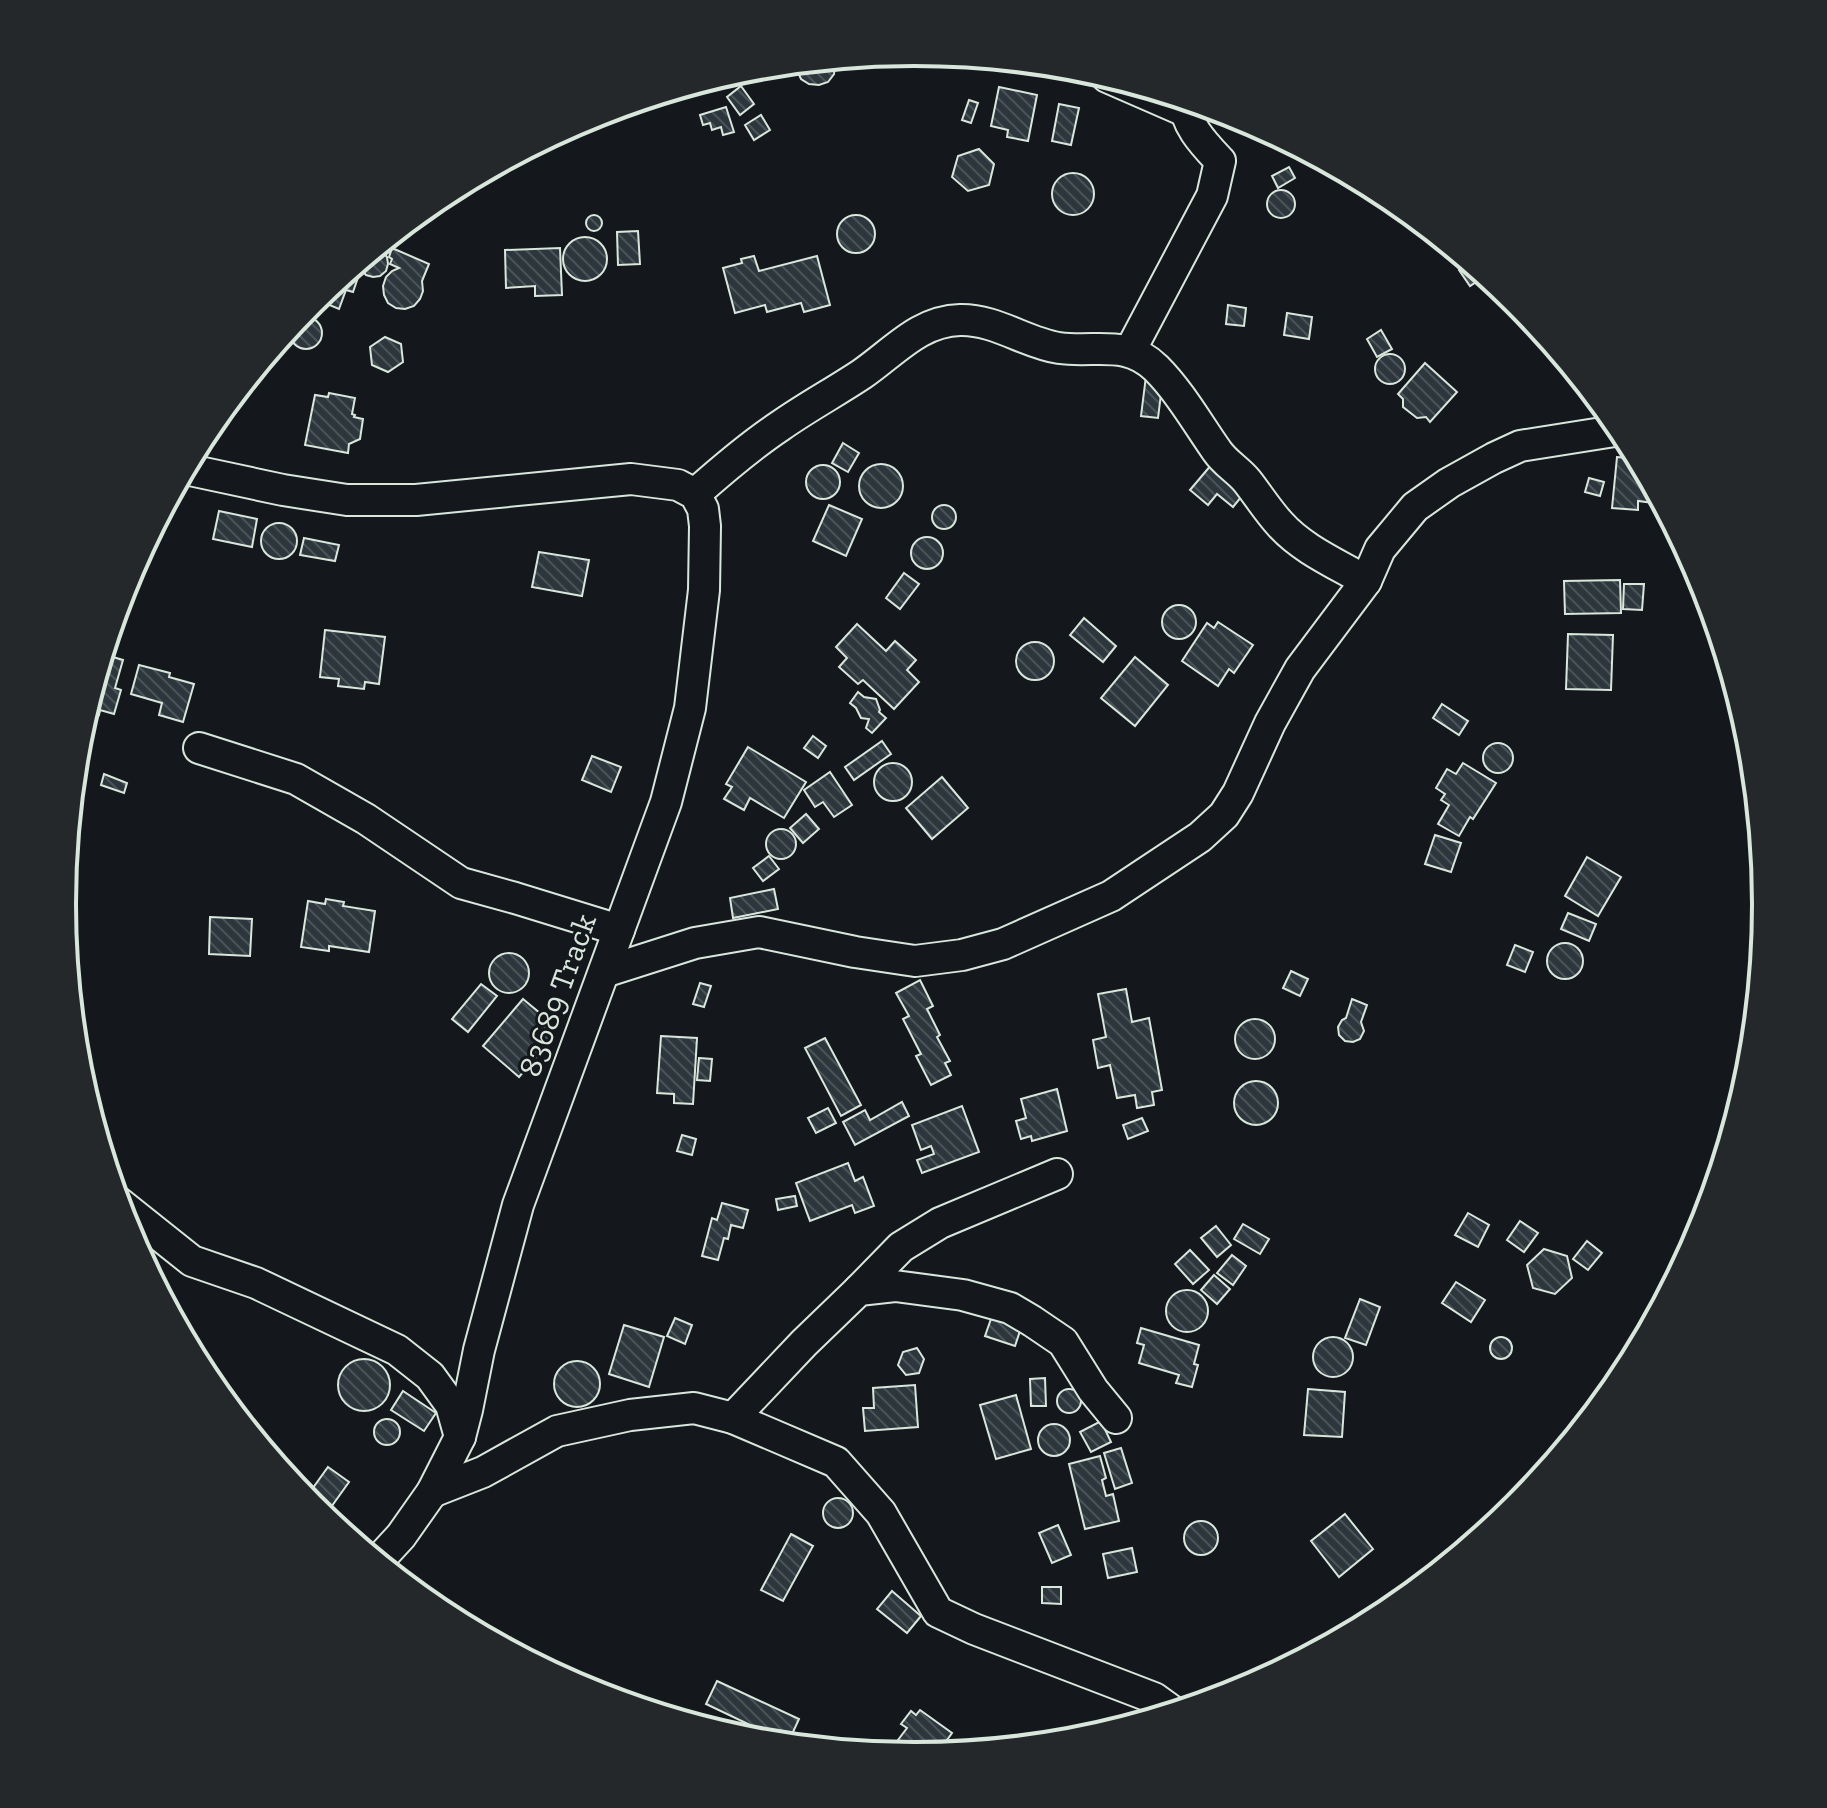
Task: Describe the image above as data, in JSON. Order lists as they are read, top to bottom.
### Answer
{
  "streets": {
    "street": ["83689 Track"]
  }
}
